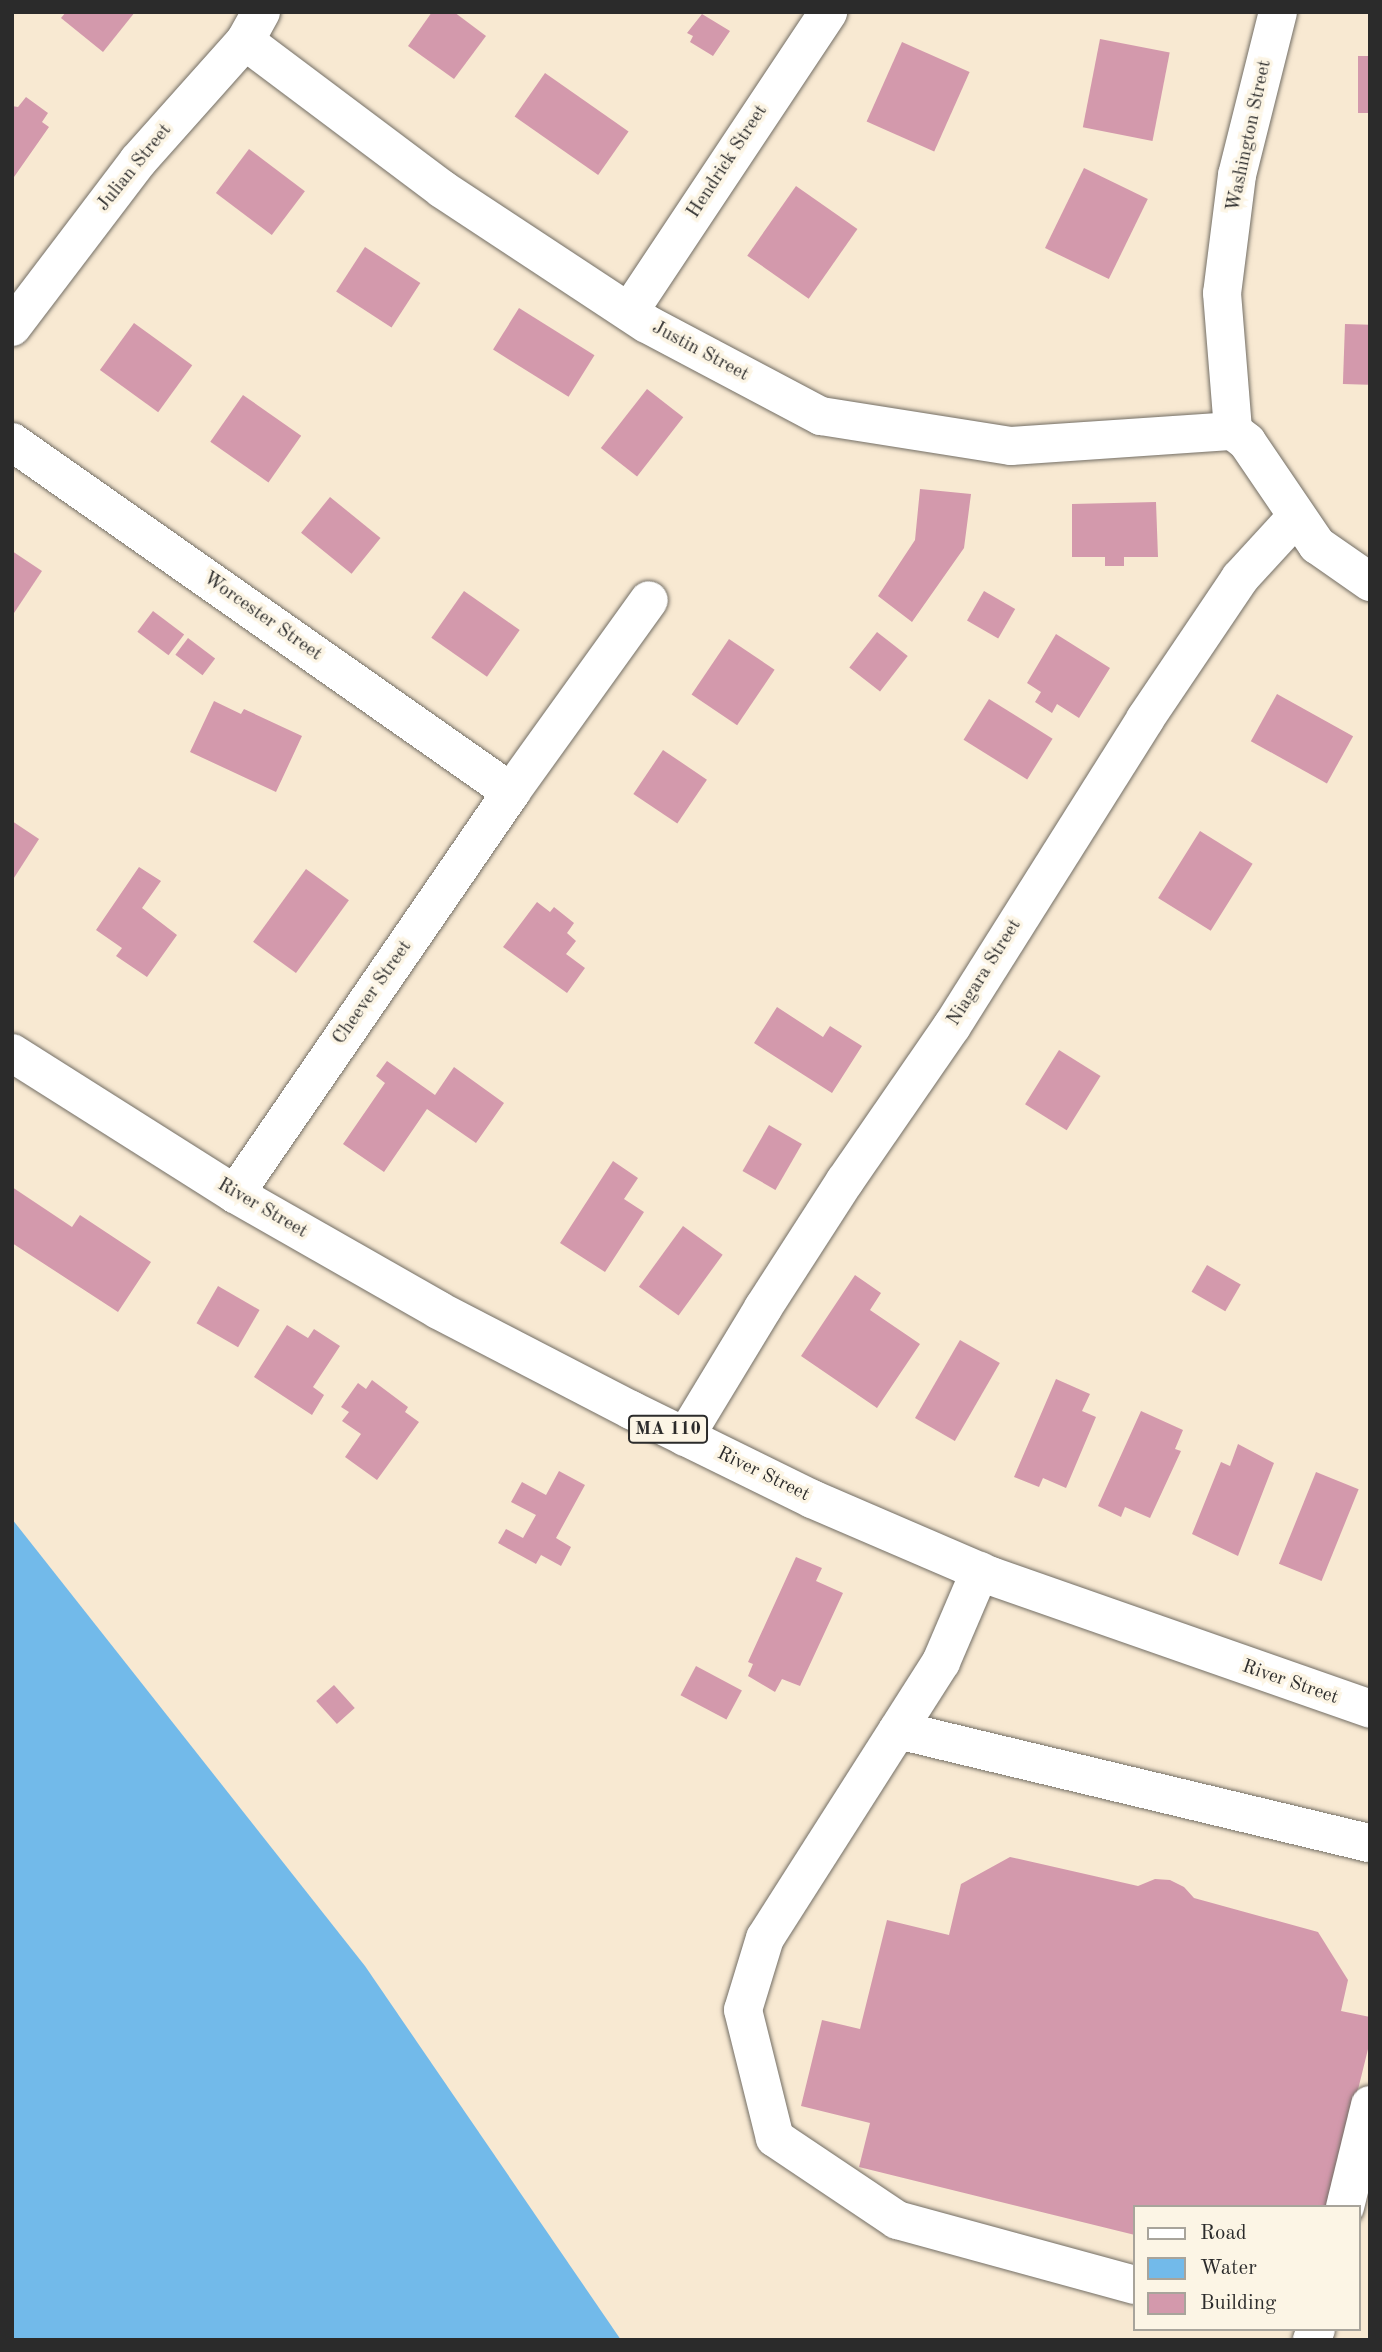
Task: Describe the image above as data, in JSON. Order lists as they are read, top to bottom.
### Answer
{
  "streets": {
    "street": [
      "Washington Street",
      "Hendrick Street",
      "Julian Street",
      "Justin Street",
      "Worcester Street",
      "Niagara Street",
      "Cheever Street",
      "River Street",
      "MA 110"
    ]
  },
  "crossings": [
    ["Washington Street", "Justin Street"],
    ["Hendrick Street", "Justin Street"],
    ["Julian Street", "Justin Street"],
    ["Worcester Street", "Cheever Street"],
    ["Niagara Street", "River Street"],
    ["Cheever Street", "River Street"]
  ],
  "legend": ["Road", "Water", "Building"]
}
